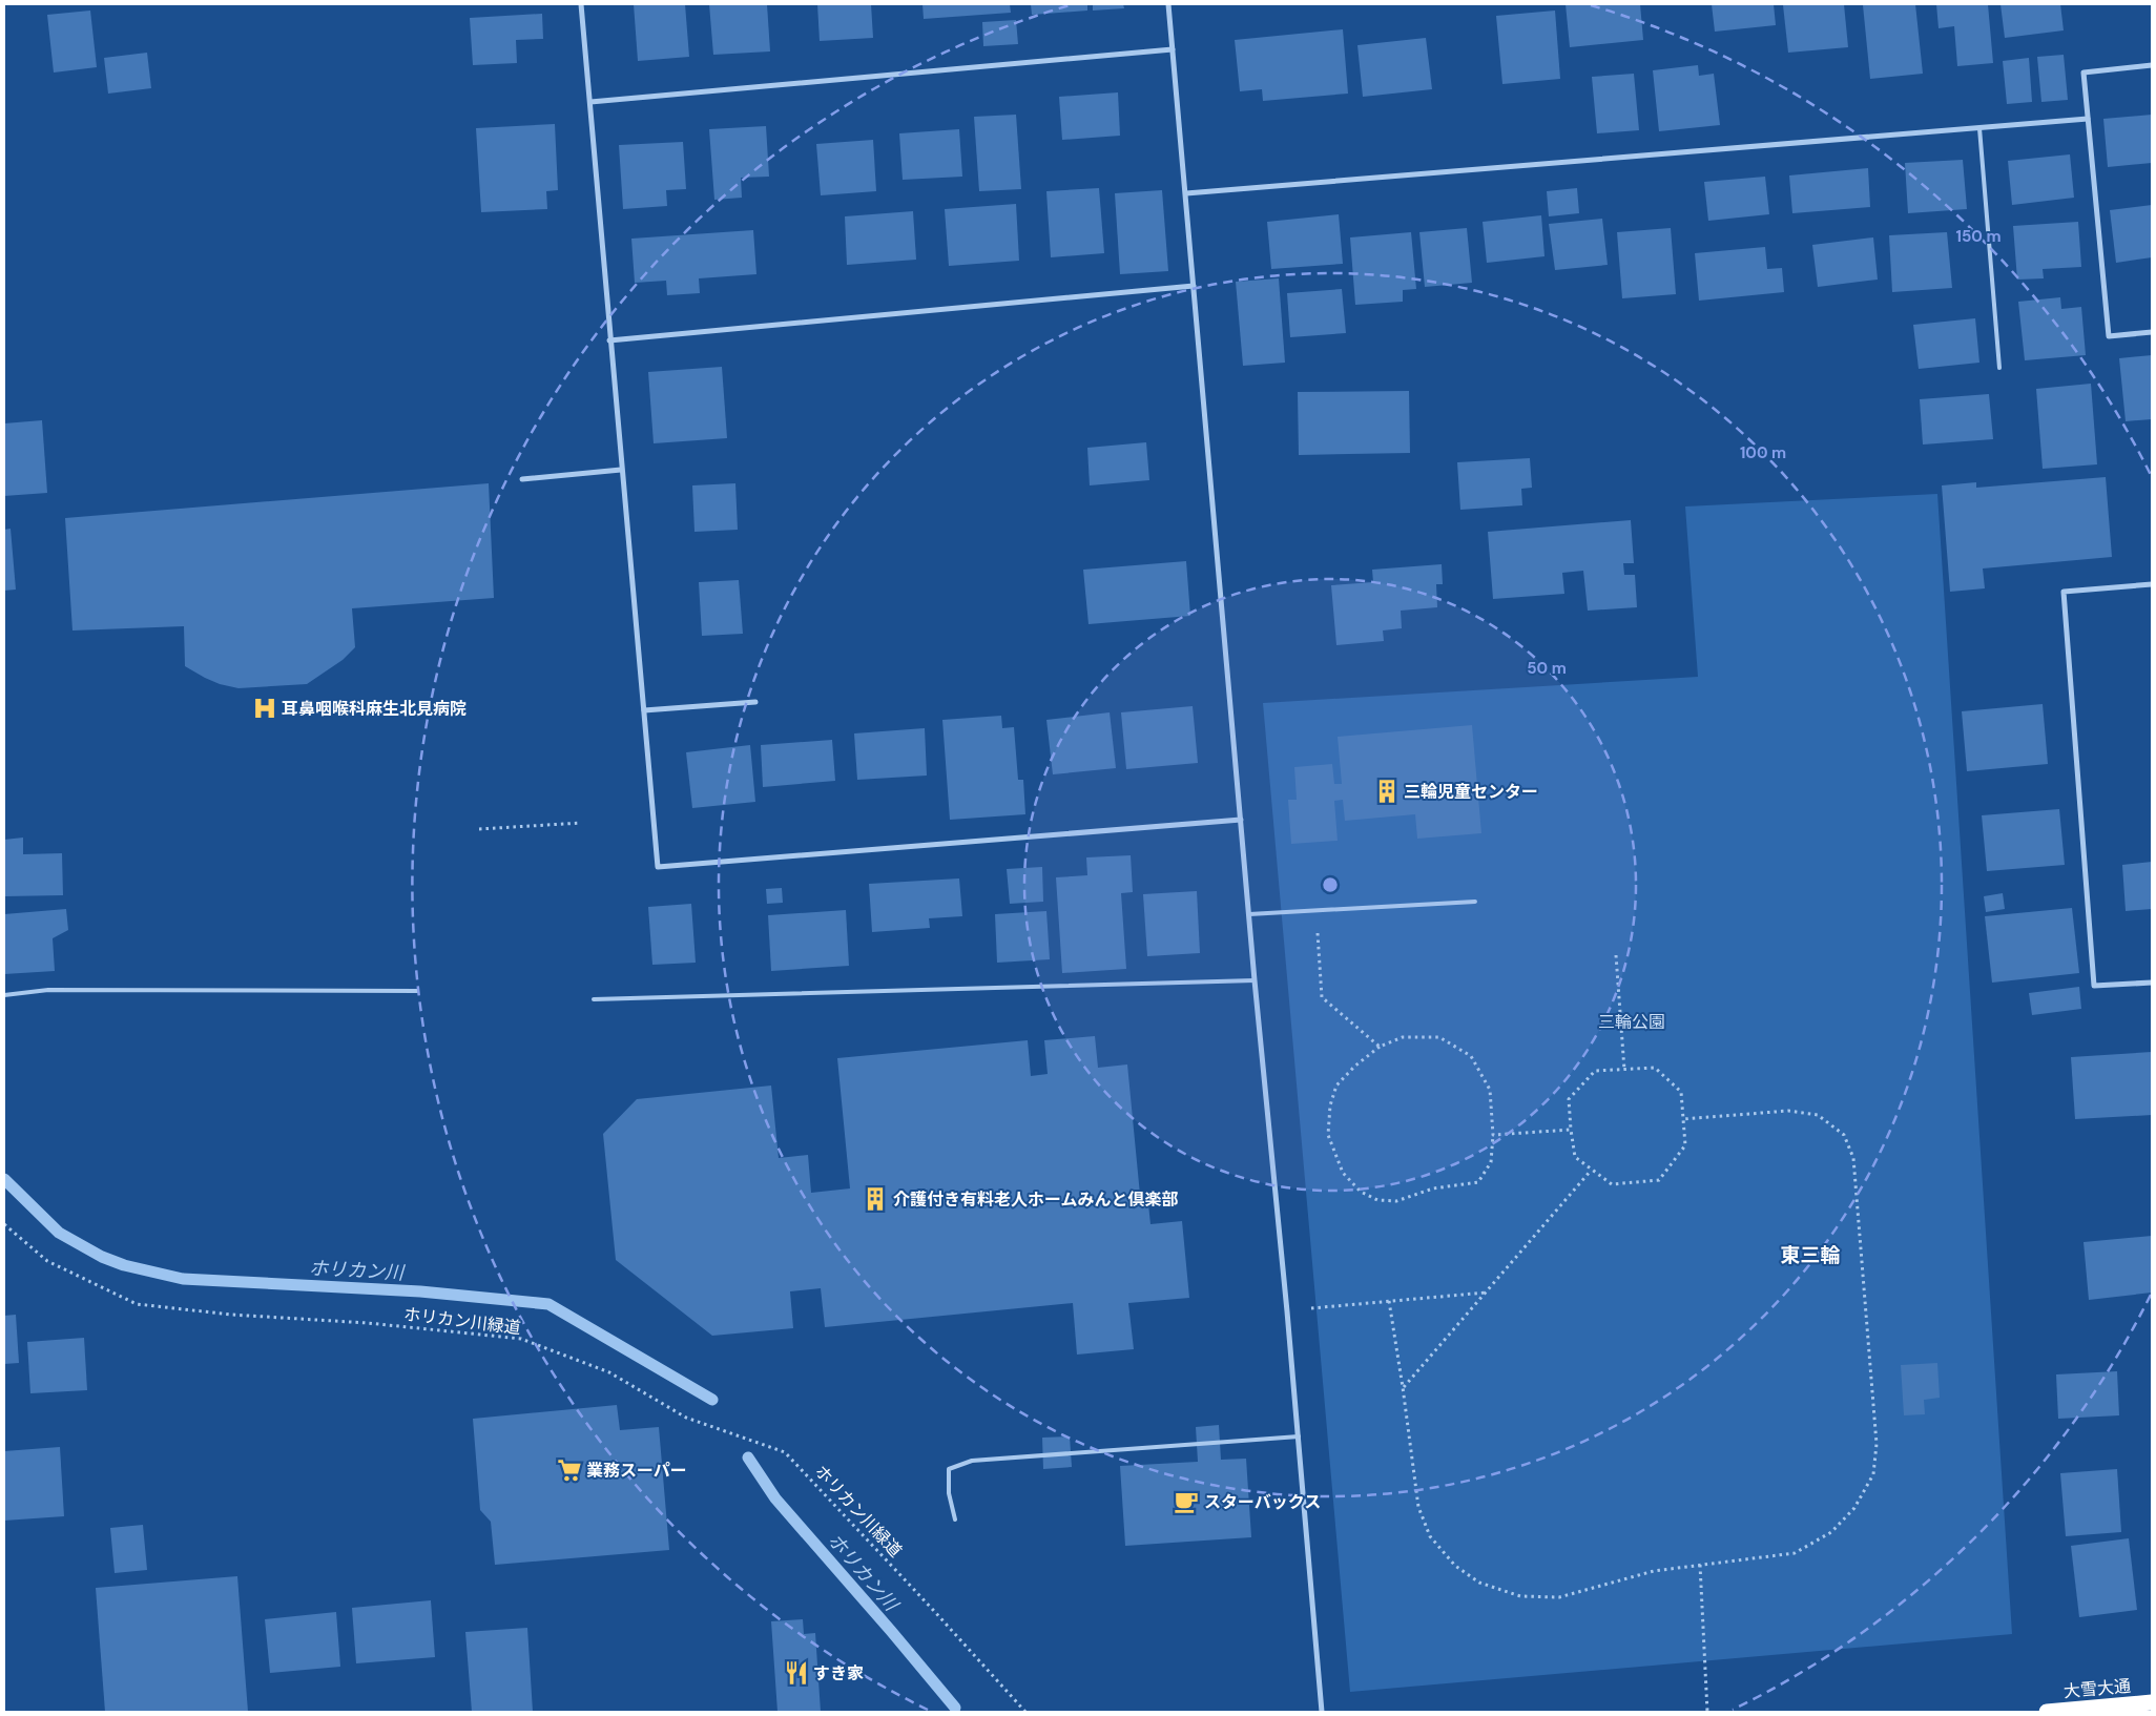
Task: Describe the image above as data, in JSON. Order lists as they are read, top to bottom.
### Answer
{
  "streets": {
    "highway": ["大雪大通"],
    "path": ["ホリカン川緑道"]
  },
  "districts": ["東三輪"],
  "water": ["ホリカン川"],
  "parks": ["三輪公園"],
  "places": {
    "hospital": ["耳鼻咽喉科麻生北見病院"],
    "building": ["三輪児童センター", "介護付き有料老人ホームみんと倶楽部"],
    "supermarket": ["業務スーパー"],
    "cafe": ["スターバックス"],
    "restaurant": ["すき家"]
  },
  "rings": ["150 m", "100 m", "50 m"]
}
